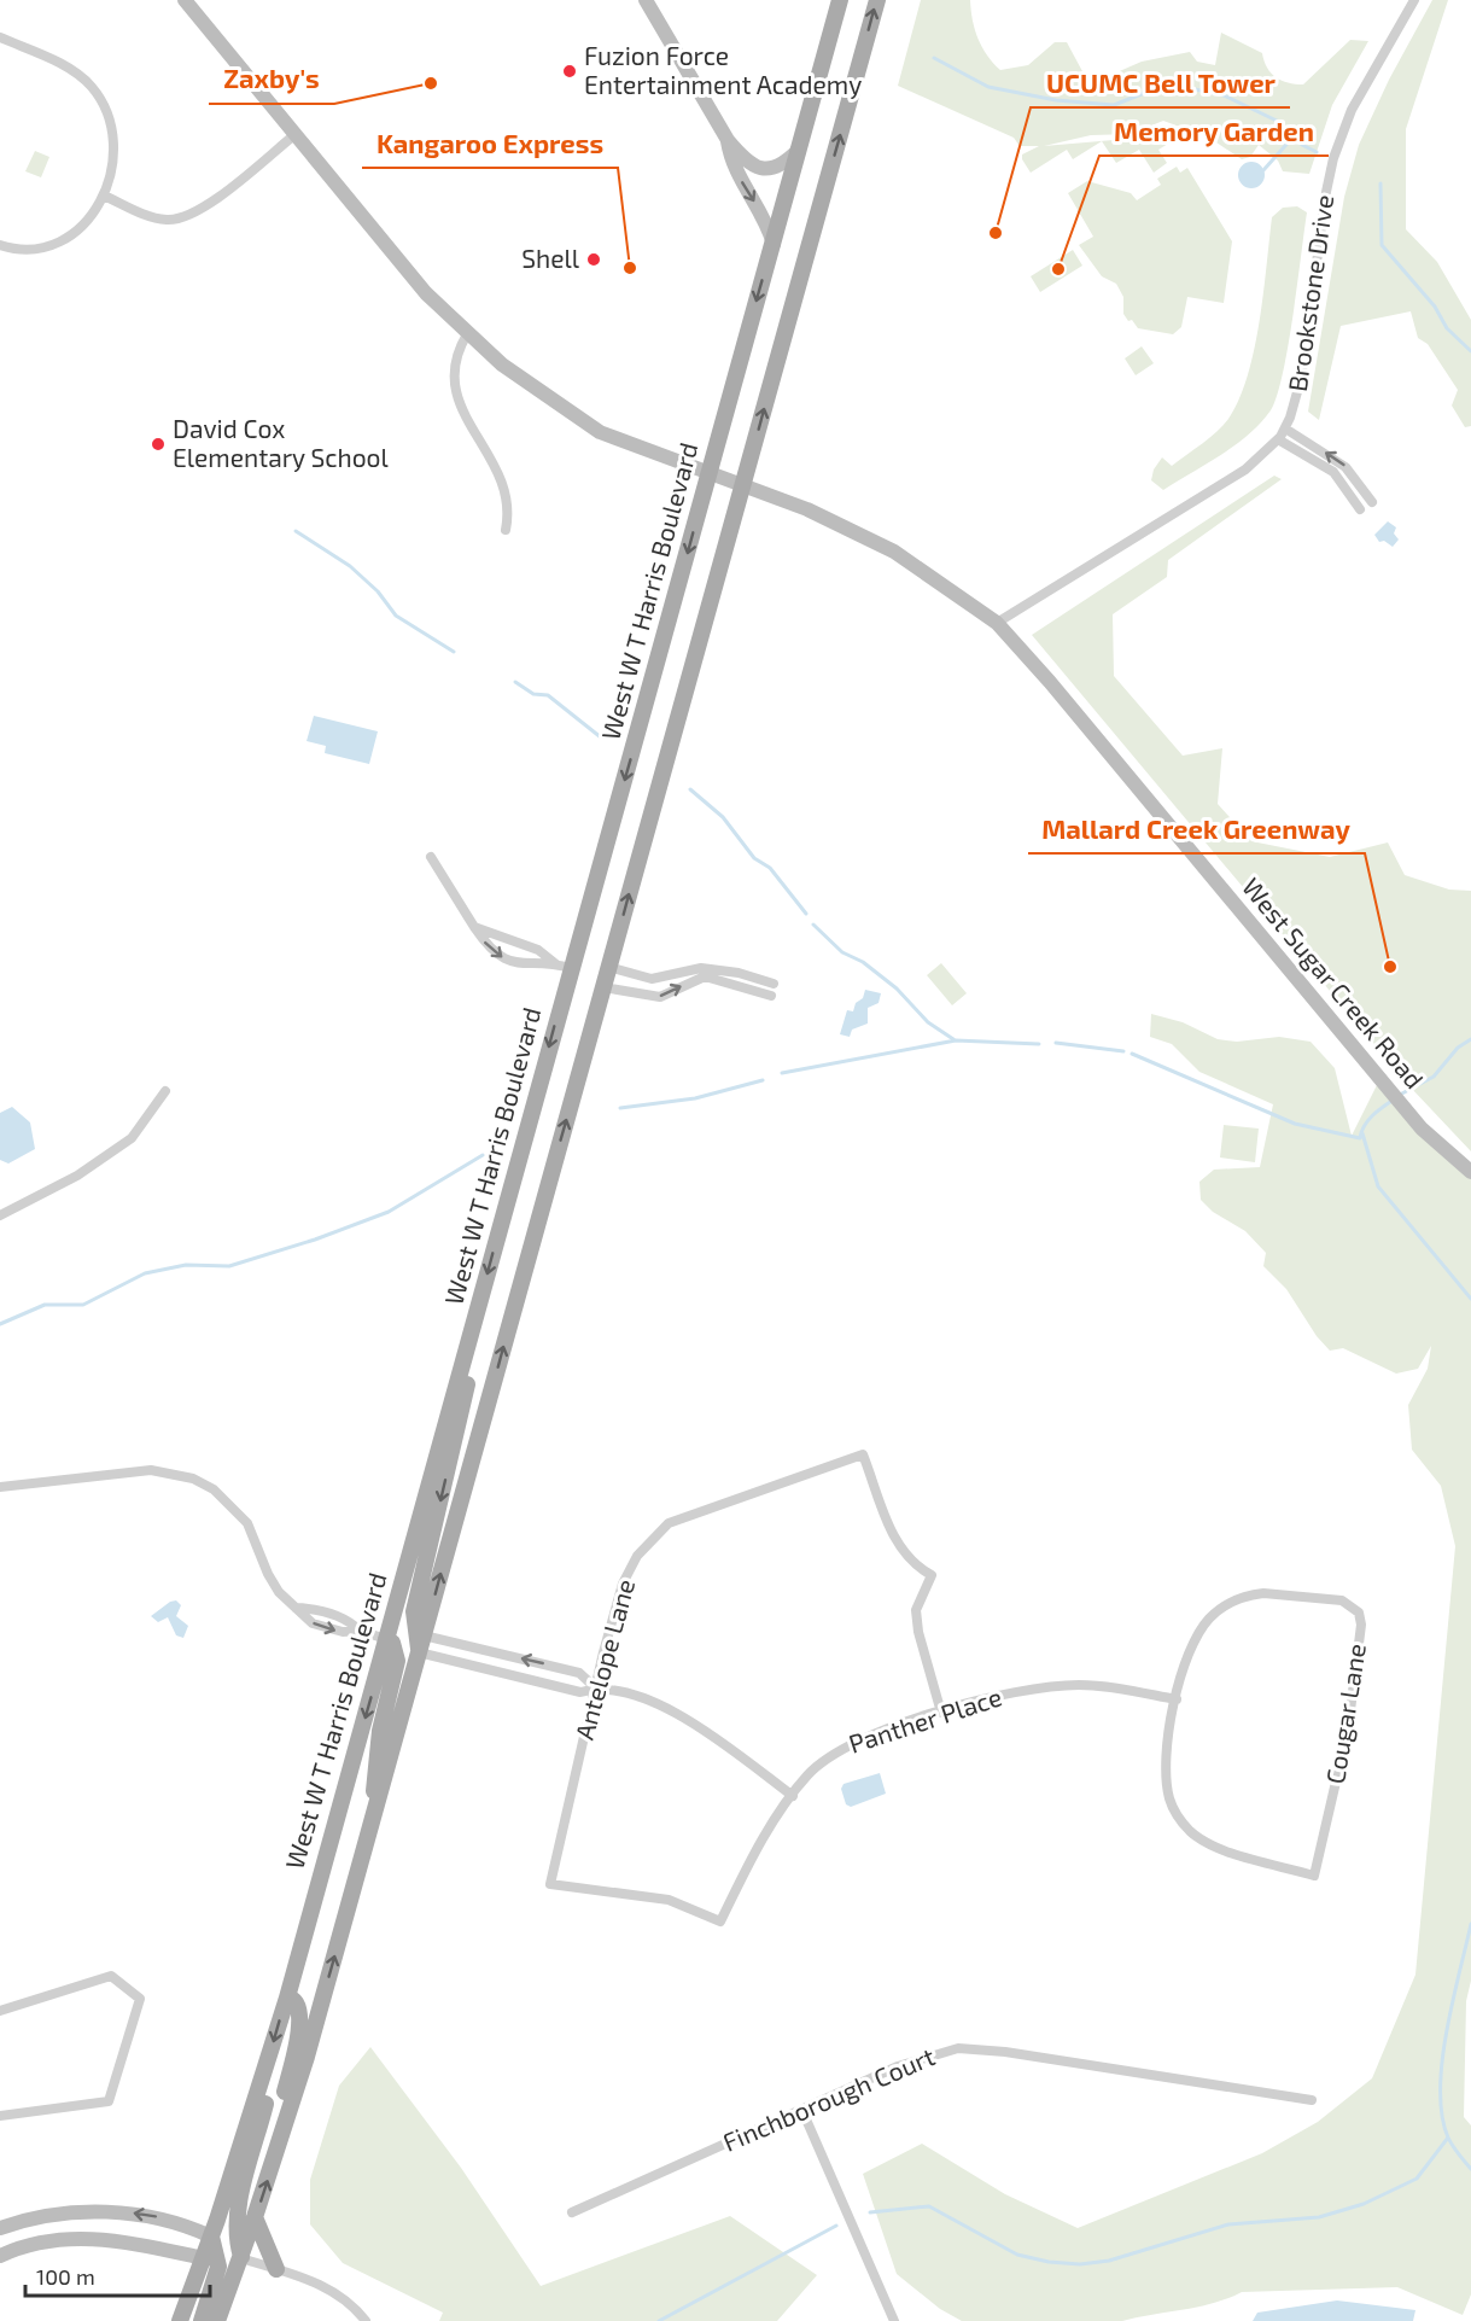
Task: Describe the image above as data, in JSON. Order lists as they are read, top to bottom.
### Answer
{
  "streets": {
    "main road": ["West W T Harris Boulevard", "West Sugar Creek Road"],
    "street": [
      "Brookstone Drive",
      "Antelope Lane",
      "Cougar Lane",
      "Panther Place",
      "Finchborough Court"
    ]
  },
  "crossings": [
    ["Brookstone Drive", "West Sugar Creek Road"],
    ["West W T Harris Boulevard", "West Sugar Creek Road"],
    ["Antelope Lane", "Panther Place"],
    ["Cougar Lane", "Panther Place"]
  ],
  "places": [
    "Fuzion Force Entertainment Academy",
    "Zaxby's",
    "UCUMC Bell Tower",
    "Shell",
    "Kangaroo Express",
    "Memory Garden",
    "David Cox Elementary School",
    "Mallard Creek Greenway"
  ],
  "scale_bar": "100 m"
}
